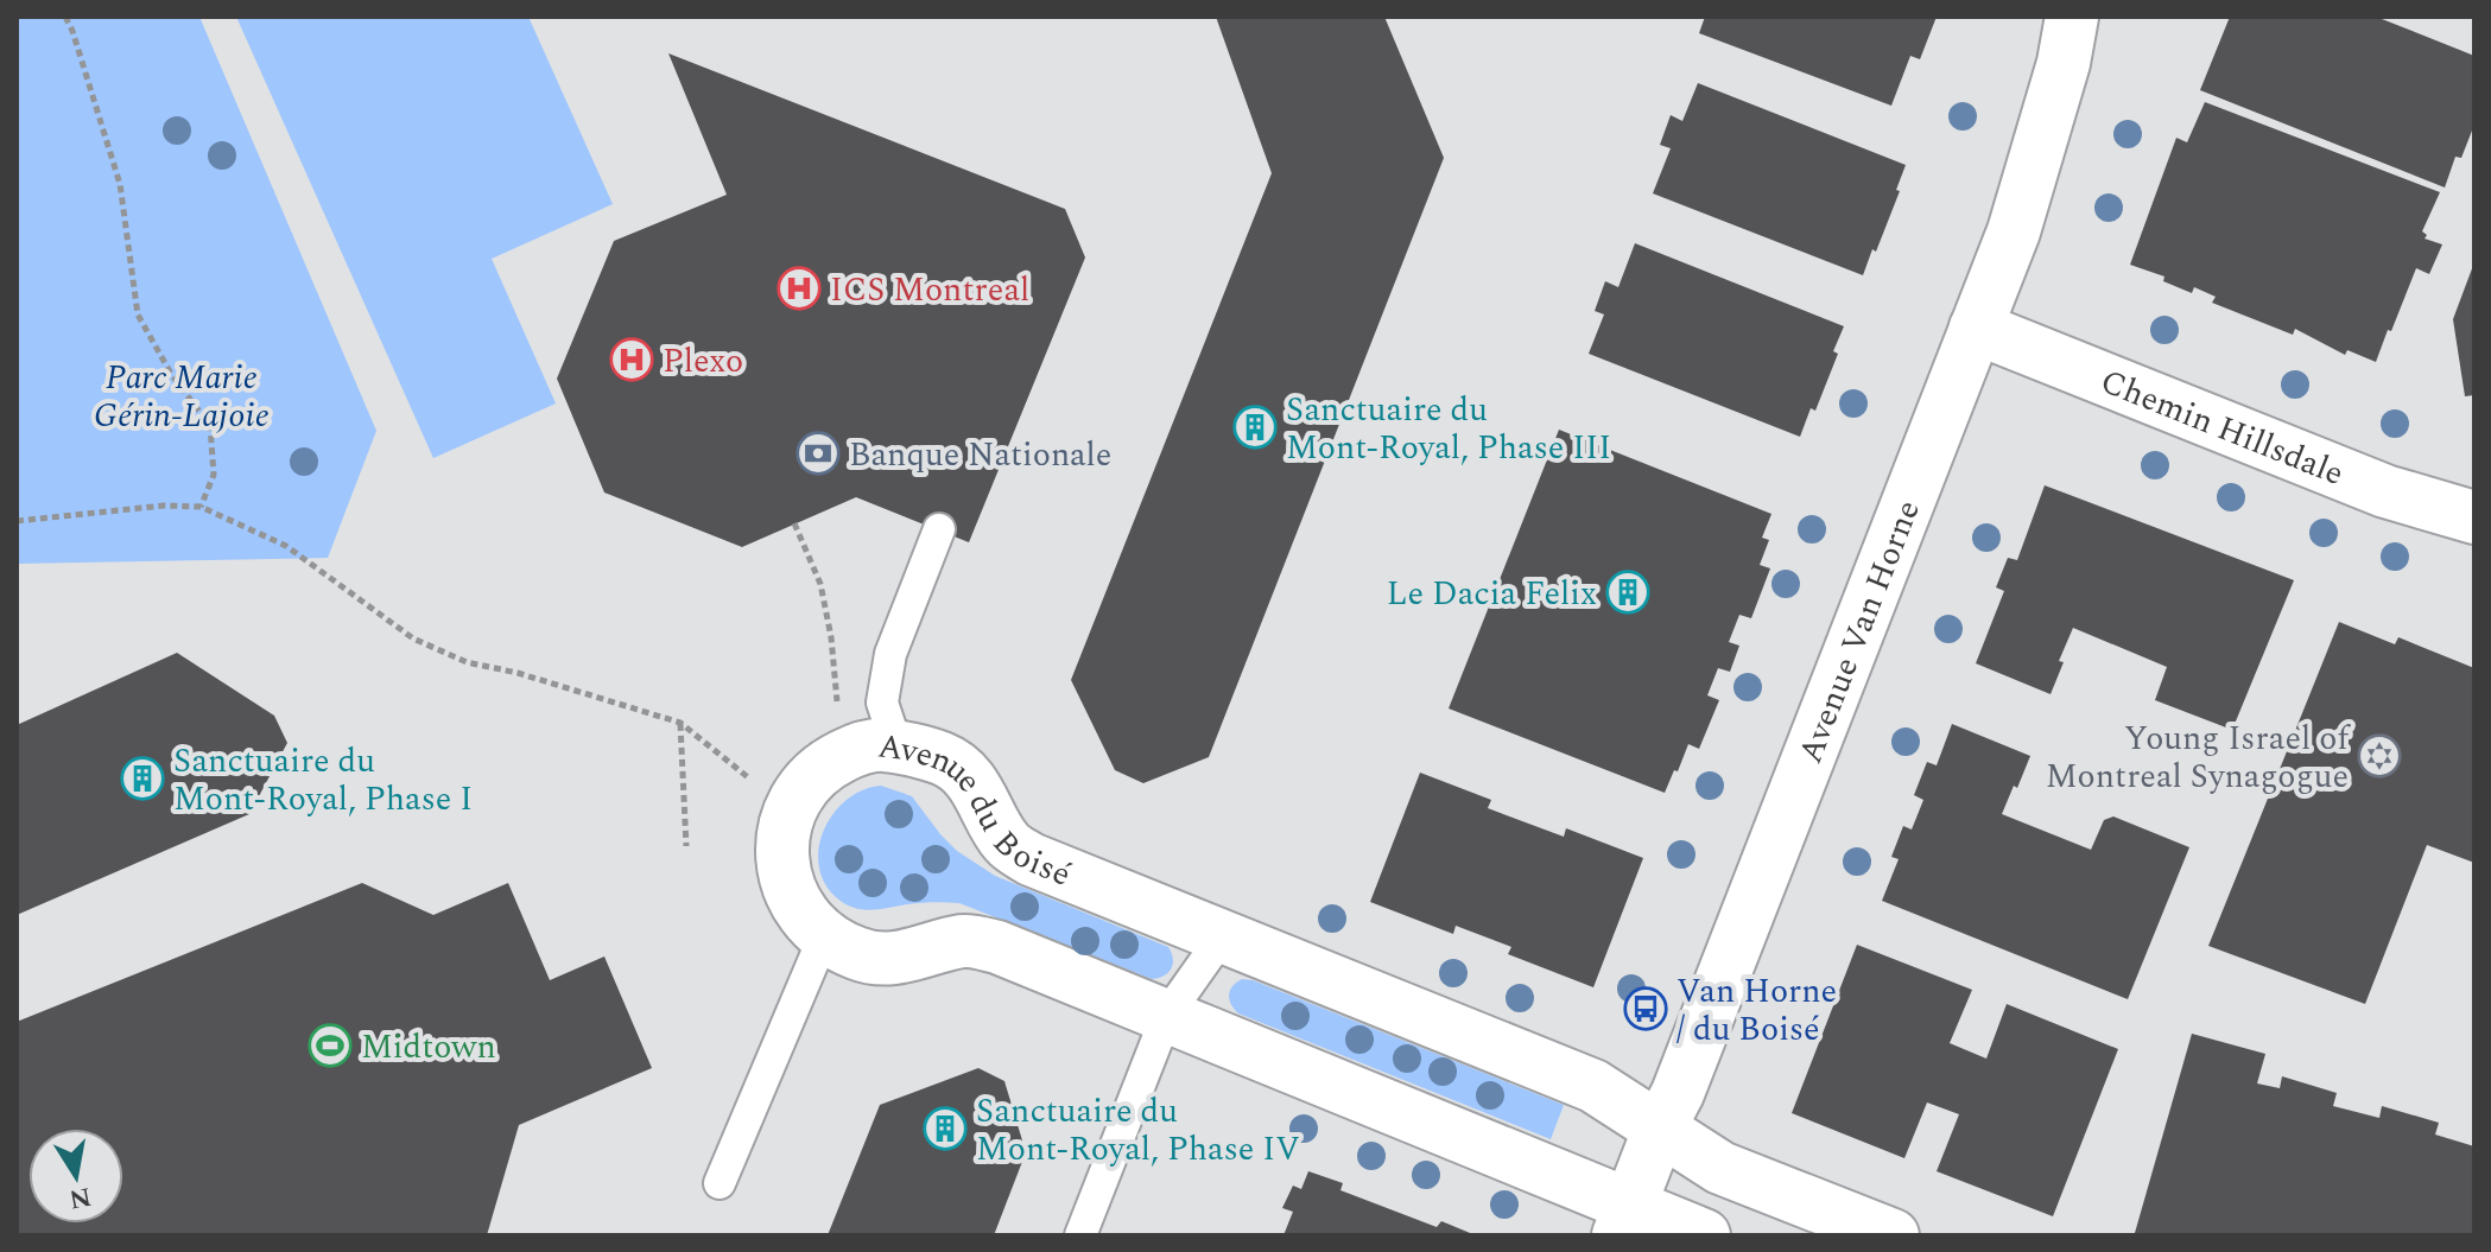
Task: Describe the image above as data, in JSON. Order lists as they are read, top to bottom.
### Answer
{
  "streets": {
    "street": ["Chemin Hillsdale", "Avenue Van Horne", "Avenue du Boisé"]
  },
  "crossings": [
    ["Chemin Hillsdale", "Avenue Van Horne"],
    ["Avenue Van Horne", "Avenue du Boisé"]
  ],
  "parks": ["Parc Marie Gérin-Lajoie"],
  "places": {
    "hospital": ["ICS Montreal", "Plexo"],
    "building": [
      "Sanctuaire du Mont-Royal, Phase III",
      "Le Dacia Felix",
      "Sanctuaire du Mont-Royal, Phase I",
      "Sanctuaire du Mont-Royal, Phase IV"
    ],
    "bank": ["Banque Nationale"],
    "synagogue": ["Young Israel of Montreal Synagogue"],
    "bus stop": ["Van Horne / du Boisé"],
    "sports": ["Midtown"]
  },
  "north": "bottom"
}
